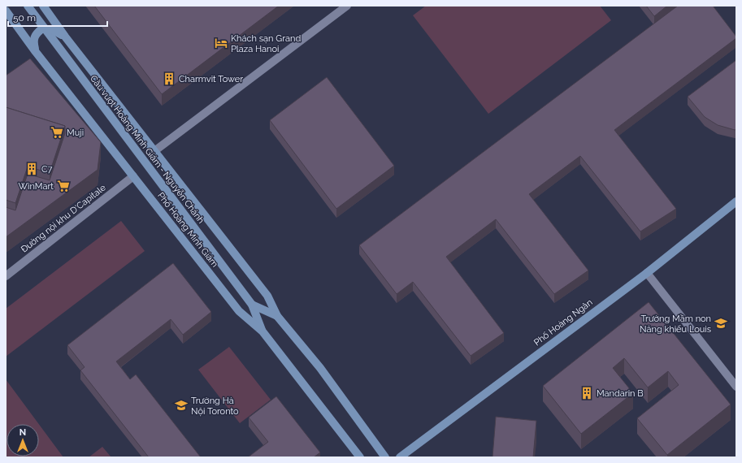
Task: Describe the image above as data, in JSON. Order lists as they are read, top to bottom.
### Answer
{
  "streets": {
    "street": [
      "Cầu vượt Hoàng Minh Giám - Nguyễn Chánh",
      "Đường nội khu D'Capitale",
      "Phố Hoàng Minh Giám",
      "Phố Hoàng Ngân"
    ]
  },
  "crossings": [
    ["Cầu vượt Hoàng Minh Giám - Nguyễn Chánh", "Phố Hoàng Minh Giám"],
    ["Đường nội khu D'Capitale", "Phố Hoàng Minh Giám"]
  ],
  "places": {
    "hotel": ["Khách sạn Grand Plaza Hanoi"],
    "building": ["Charmvit Tower", "C7", "Mandarin B"],
    "supermarket": ["Muji", "WinMart"],
    "school or university": ["Trường Mầm non Năng khiếu Louis", "Trường Hà Nội Toronto"]
  },
  "scale_bar": "50 m",
  "north": "top"
}
